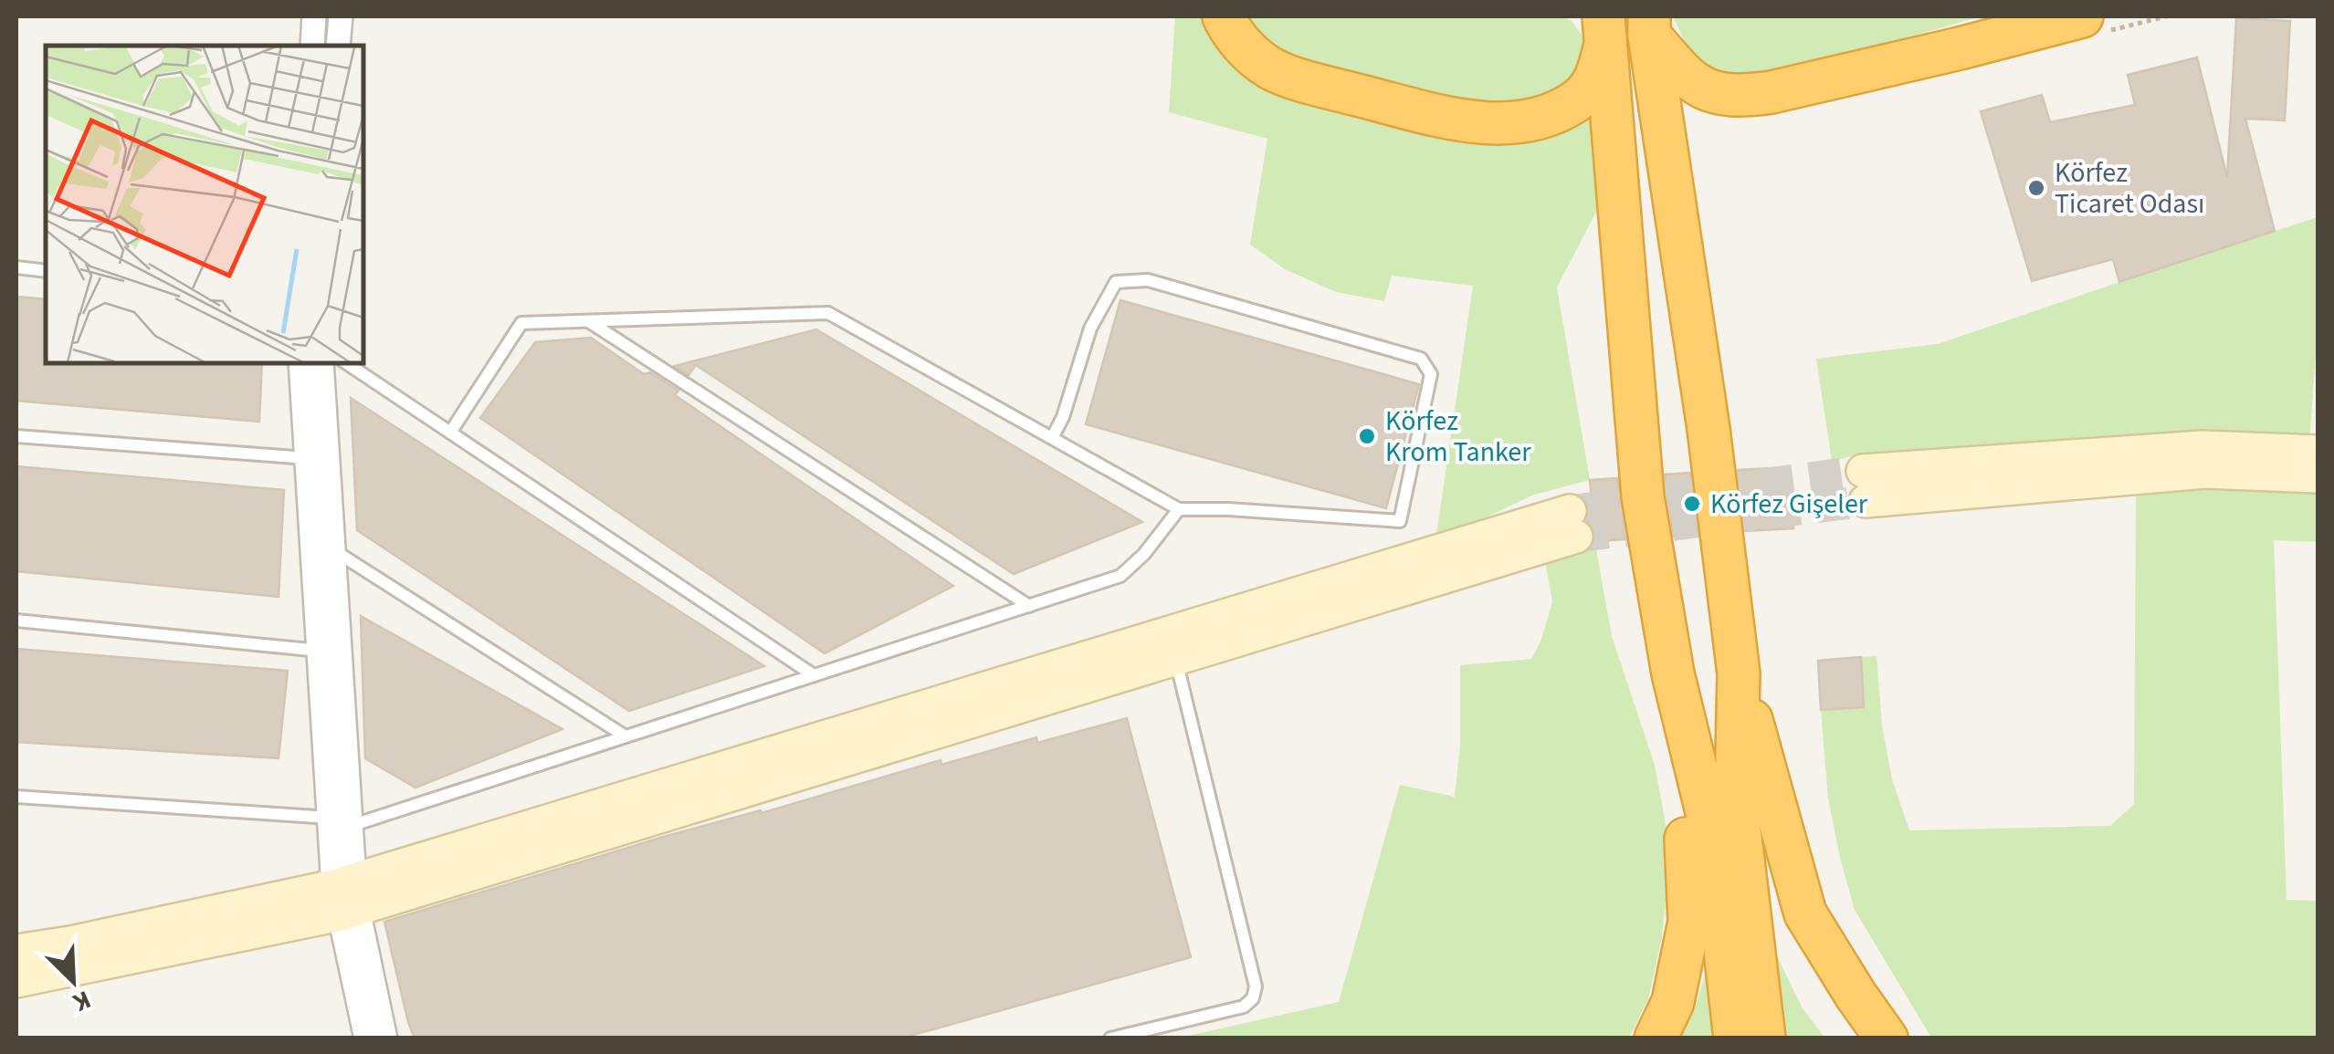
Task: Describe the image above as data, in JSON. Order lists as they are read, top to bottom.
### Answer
{
  "places": ["Körfez Ticaret Odası", "Körfez Krom Tanker", "Körfez Gişeler"],
  "north": "bottom right"
}
